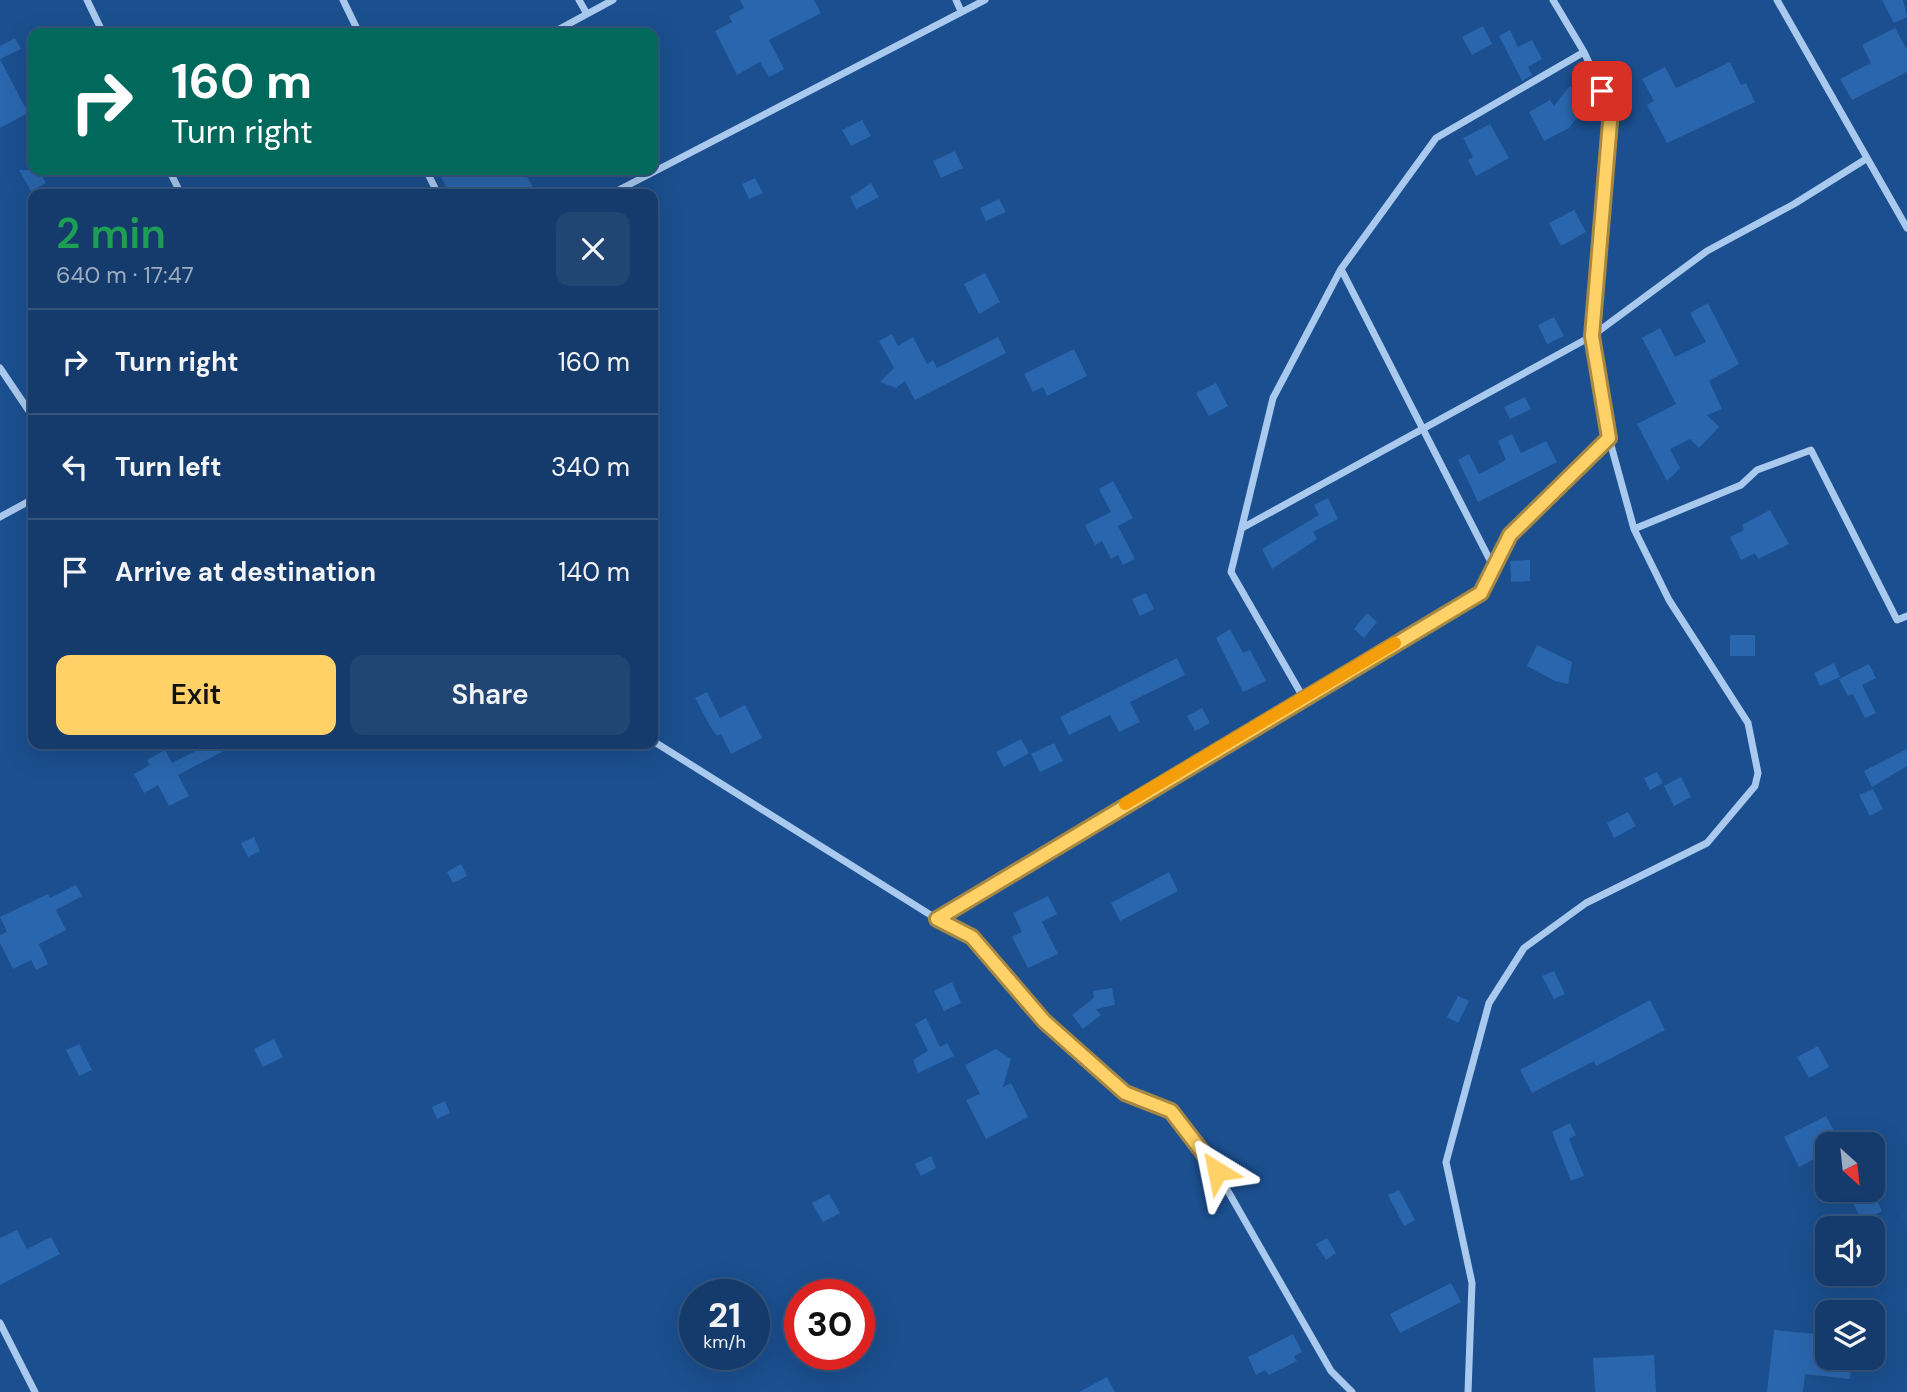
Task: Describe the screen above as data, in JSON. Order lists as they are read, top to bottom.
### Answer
{
  "north": "bottom right",
  "page": {
    "turn": ["160 m", "Turn right"],
    "heading": ["2 min", "640 m · 17:47"],
    "list": [
      {
        "name": "Turn right",
        "value": "160 m"
      },
      {
        "name": "Turn left",
        "value": "340 m"
      },
      {
        "name": "Arrive at destination",
        "value": "140 m"
      }
    ],
    "buttons": ["Exit", "Share"],
    "speed": "21 km/h",
    "limit": "30"
  }
}
